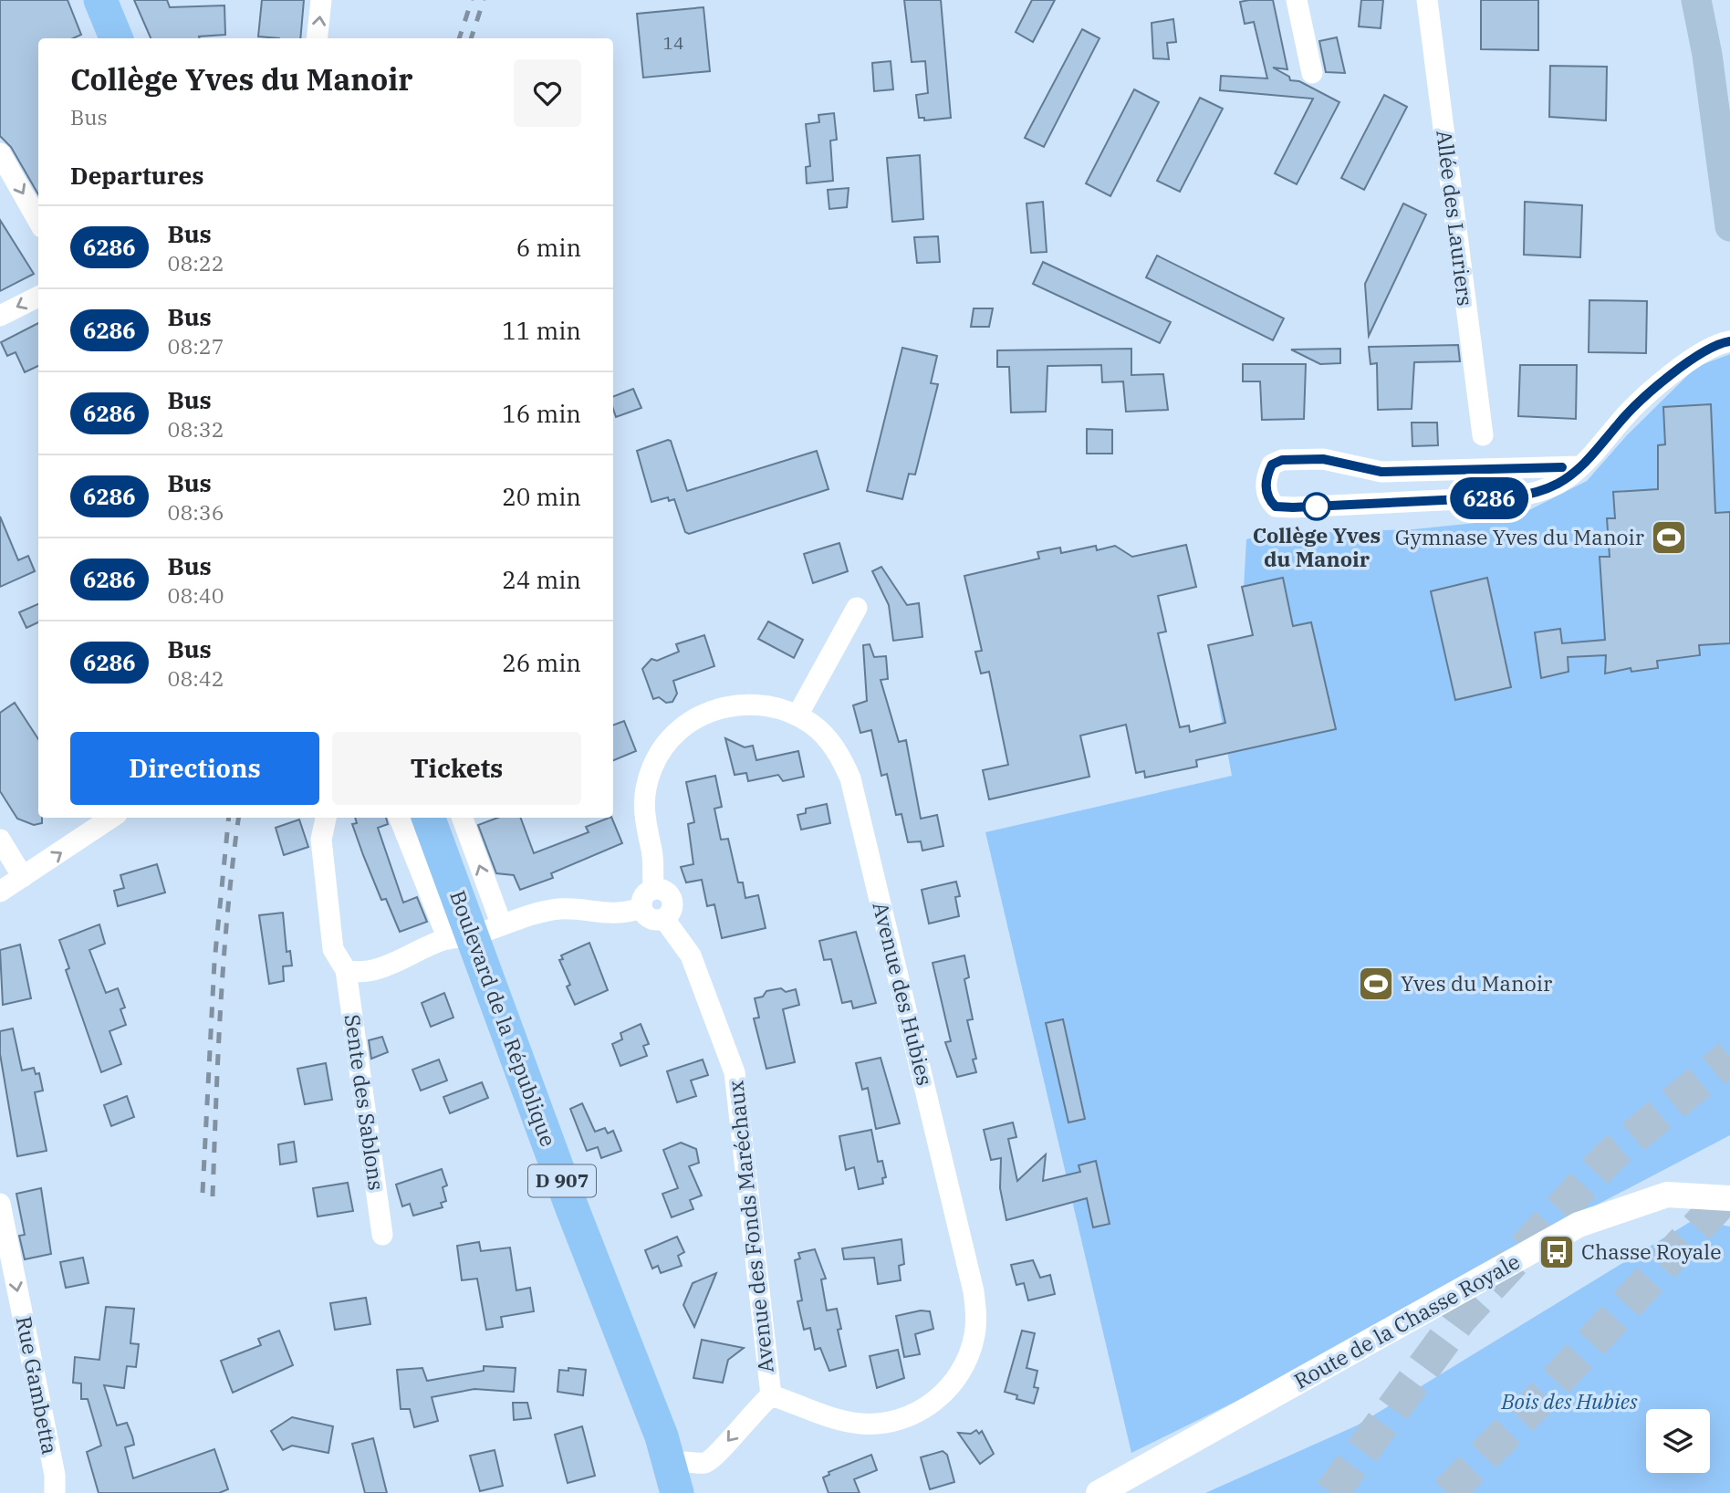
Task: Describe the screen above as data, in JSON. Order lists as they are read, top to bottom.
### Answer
{
  "streets": {
    "main road": ["Boulevard de la République", "D 907"],
    "street": [
      "Allée des Lauriers",
      "Avenue des Hubies",
      "Sente des Sablons",
      "Avenue des Fonds Maréchaux",
      "Route de la Chasse Royale",
      "Rue Gambetta"
    ]
  },
  "crossings": [
    ["Avenue des Hubies", "Avenue des Fonds Maréchaux"],
    ["Boulevard de la République", "Avenue des Fonds Maréchaux"]
  ],
  "one_way": ["Rue Gambetta"],
  "parks": ["Bois des Hubies"],
  "places": {
    "other": ["Collège Yves du Manoir"],
    "sports": ["Gymnase Yves du Manoir", "Yves du Manoir"],
    "bus stop": ["Chasse Royale"]
  },
  "lines": ["bus line 6286"],
  "house_numbers": ["14"],
  "page": {
    "on_map": "6286",
    "heading": [
      ["Collège Yves du Manoir", "Bus"],
      "Departures"
    ],
    "list": [
      {
        "mark": "6286",
        "name": "Bus",
        "note": "08:22",
        "value": "6 min"
      },
      {
        "mark": "6286",
        "name": "Bus",
        "note": "08:27",
        "value": "11 min"
      },
      {
        "mark": "6286",
        "name": "Bus",
        "note": "08:32",
        "value": "16 min"
      },
      {
        "mark": "6286",
        "name": "Bus",
        "note": "08:36",
        "value": "20 min"
      },
      {
        "mark": "6286",
        "name": "Bus",
        "note": "08:40",
        "value": "24 min"
      },
      {
        "mark": "6286",
        "name": "Bus",
        "note": "08:42",
        "value": "26 min"
      }
    ],
    "buttons": ["Directions", "Tickets"]
  }
}
